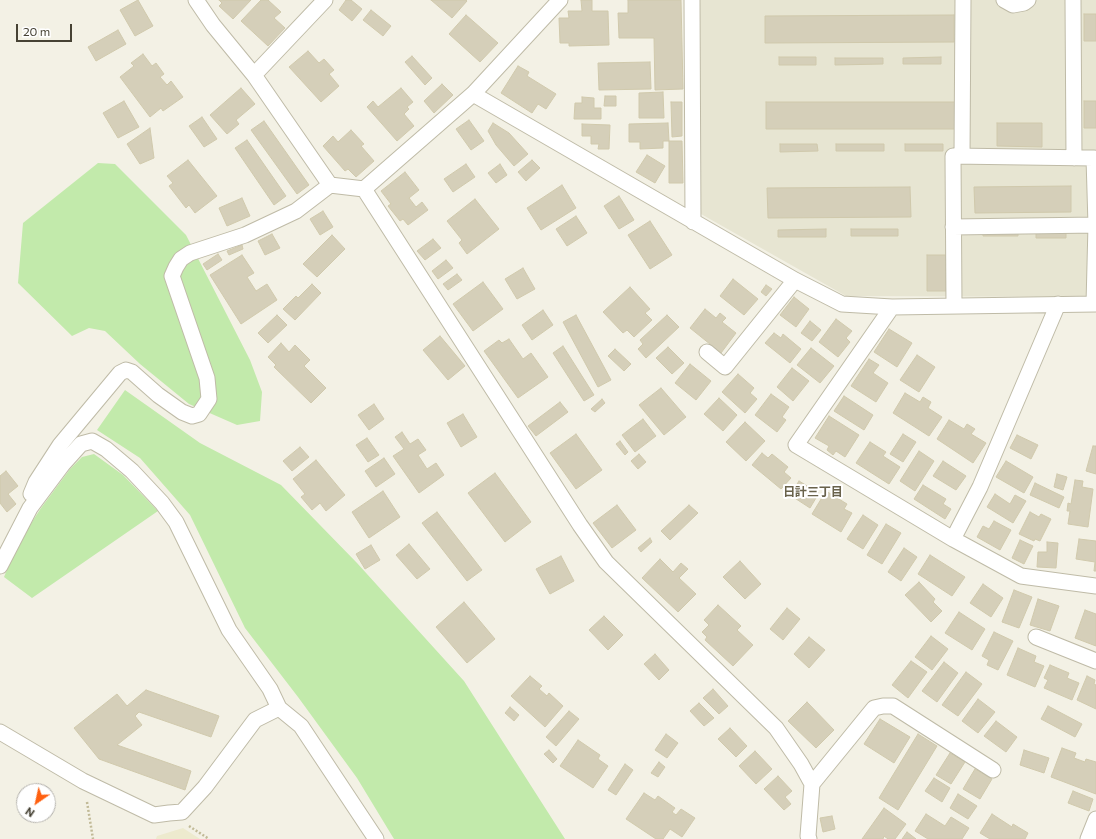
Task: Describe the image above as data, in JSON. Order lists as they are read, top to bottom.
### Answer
{
  "districts": ["日計三丁目"],
  "scale_bar": "20 m",
  "north": "bottom left"
}
